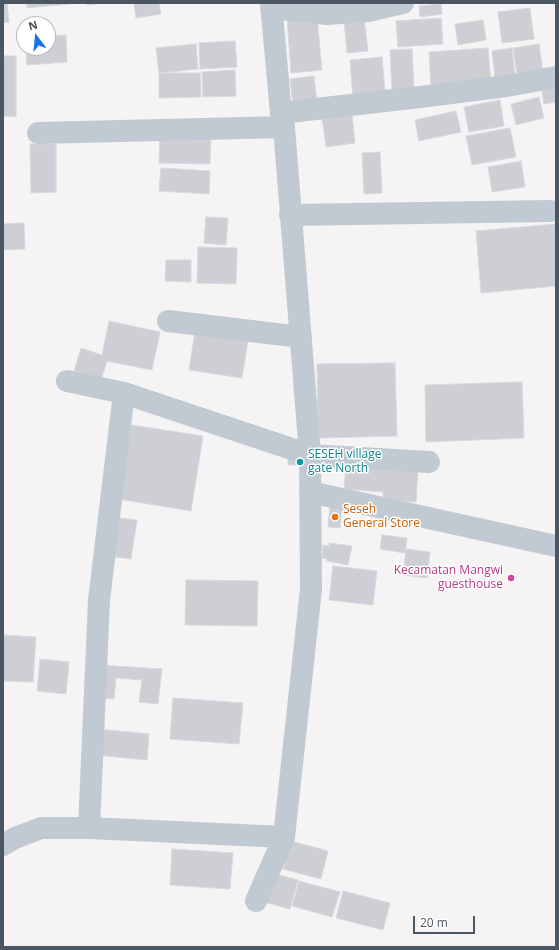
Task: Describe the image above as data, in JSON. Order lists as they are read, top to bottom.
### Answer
{
  "places": ["SESEH village gate North", "Seseh General Store", "Kecamatan Mangwi guesthouse"],
  "scale_bar": "20 m",
  "north": "top"
}
